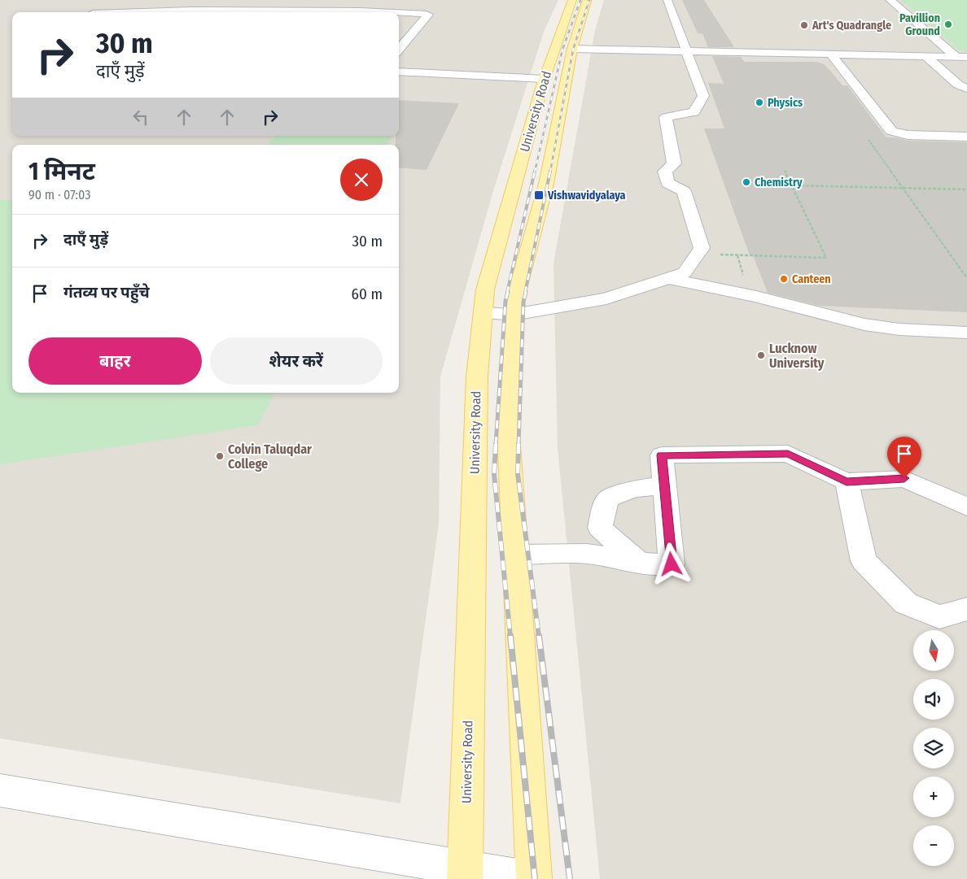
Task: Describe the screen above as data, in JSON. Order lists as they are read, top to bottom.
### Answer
{
  "streets": {
    "main road": ["University Road"]
  },
  "places": {
    "other": [
      "Pavillion Ground",
      "Art's Quadrangle",
      "Physics",
      "Chemistry",
      "Canteen",
      "Lucknow University",
      "Colvin Taluqdar College"
    ],
    "transit": ["Vishwavidyalaya"]
  },
  "north": "bottom",
  "page": {
    "turn": ["30 m", "दाएँ मुड़ें"],
    "heading": ["1 मिनट", "90 m · 07:03"],
    "list": [
      {
        "name": "दाएँ मुड़ें",
        "value": "30 m"
      },
      {
        "name": "गंतव्य पर पहुँचे",
        "value": "60 m"
      }
    ],
    "buttons": ["बाहर", "शेयर करें"],
    "map_buttons": ["+", "−"]
  }
}
